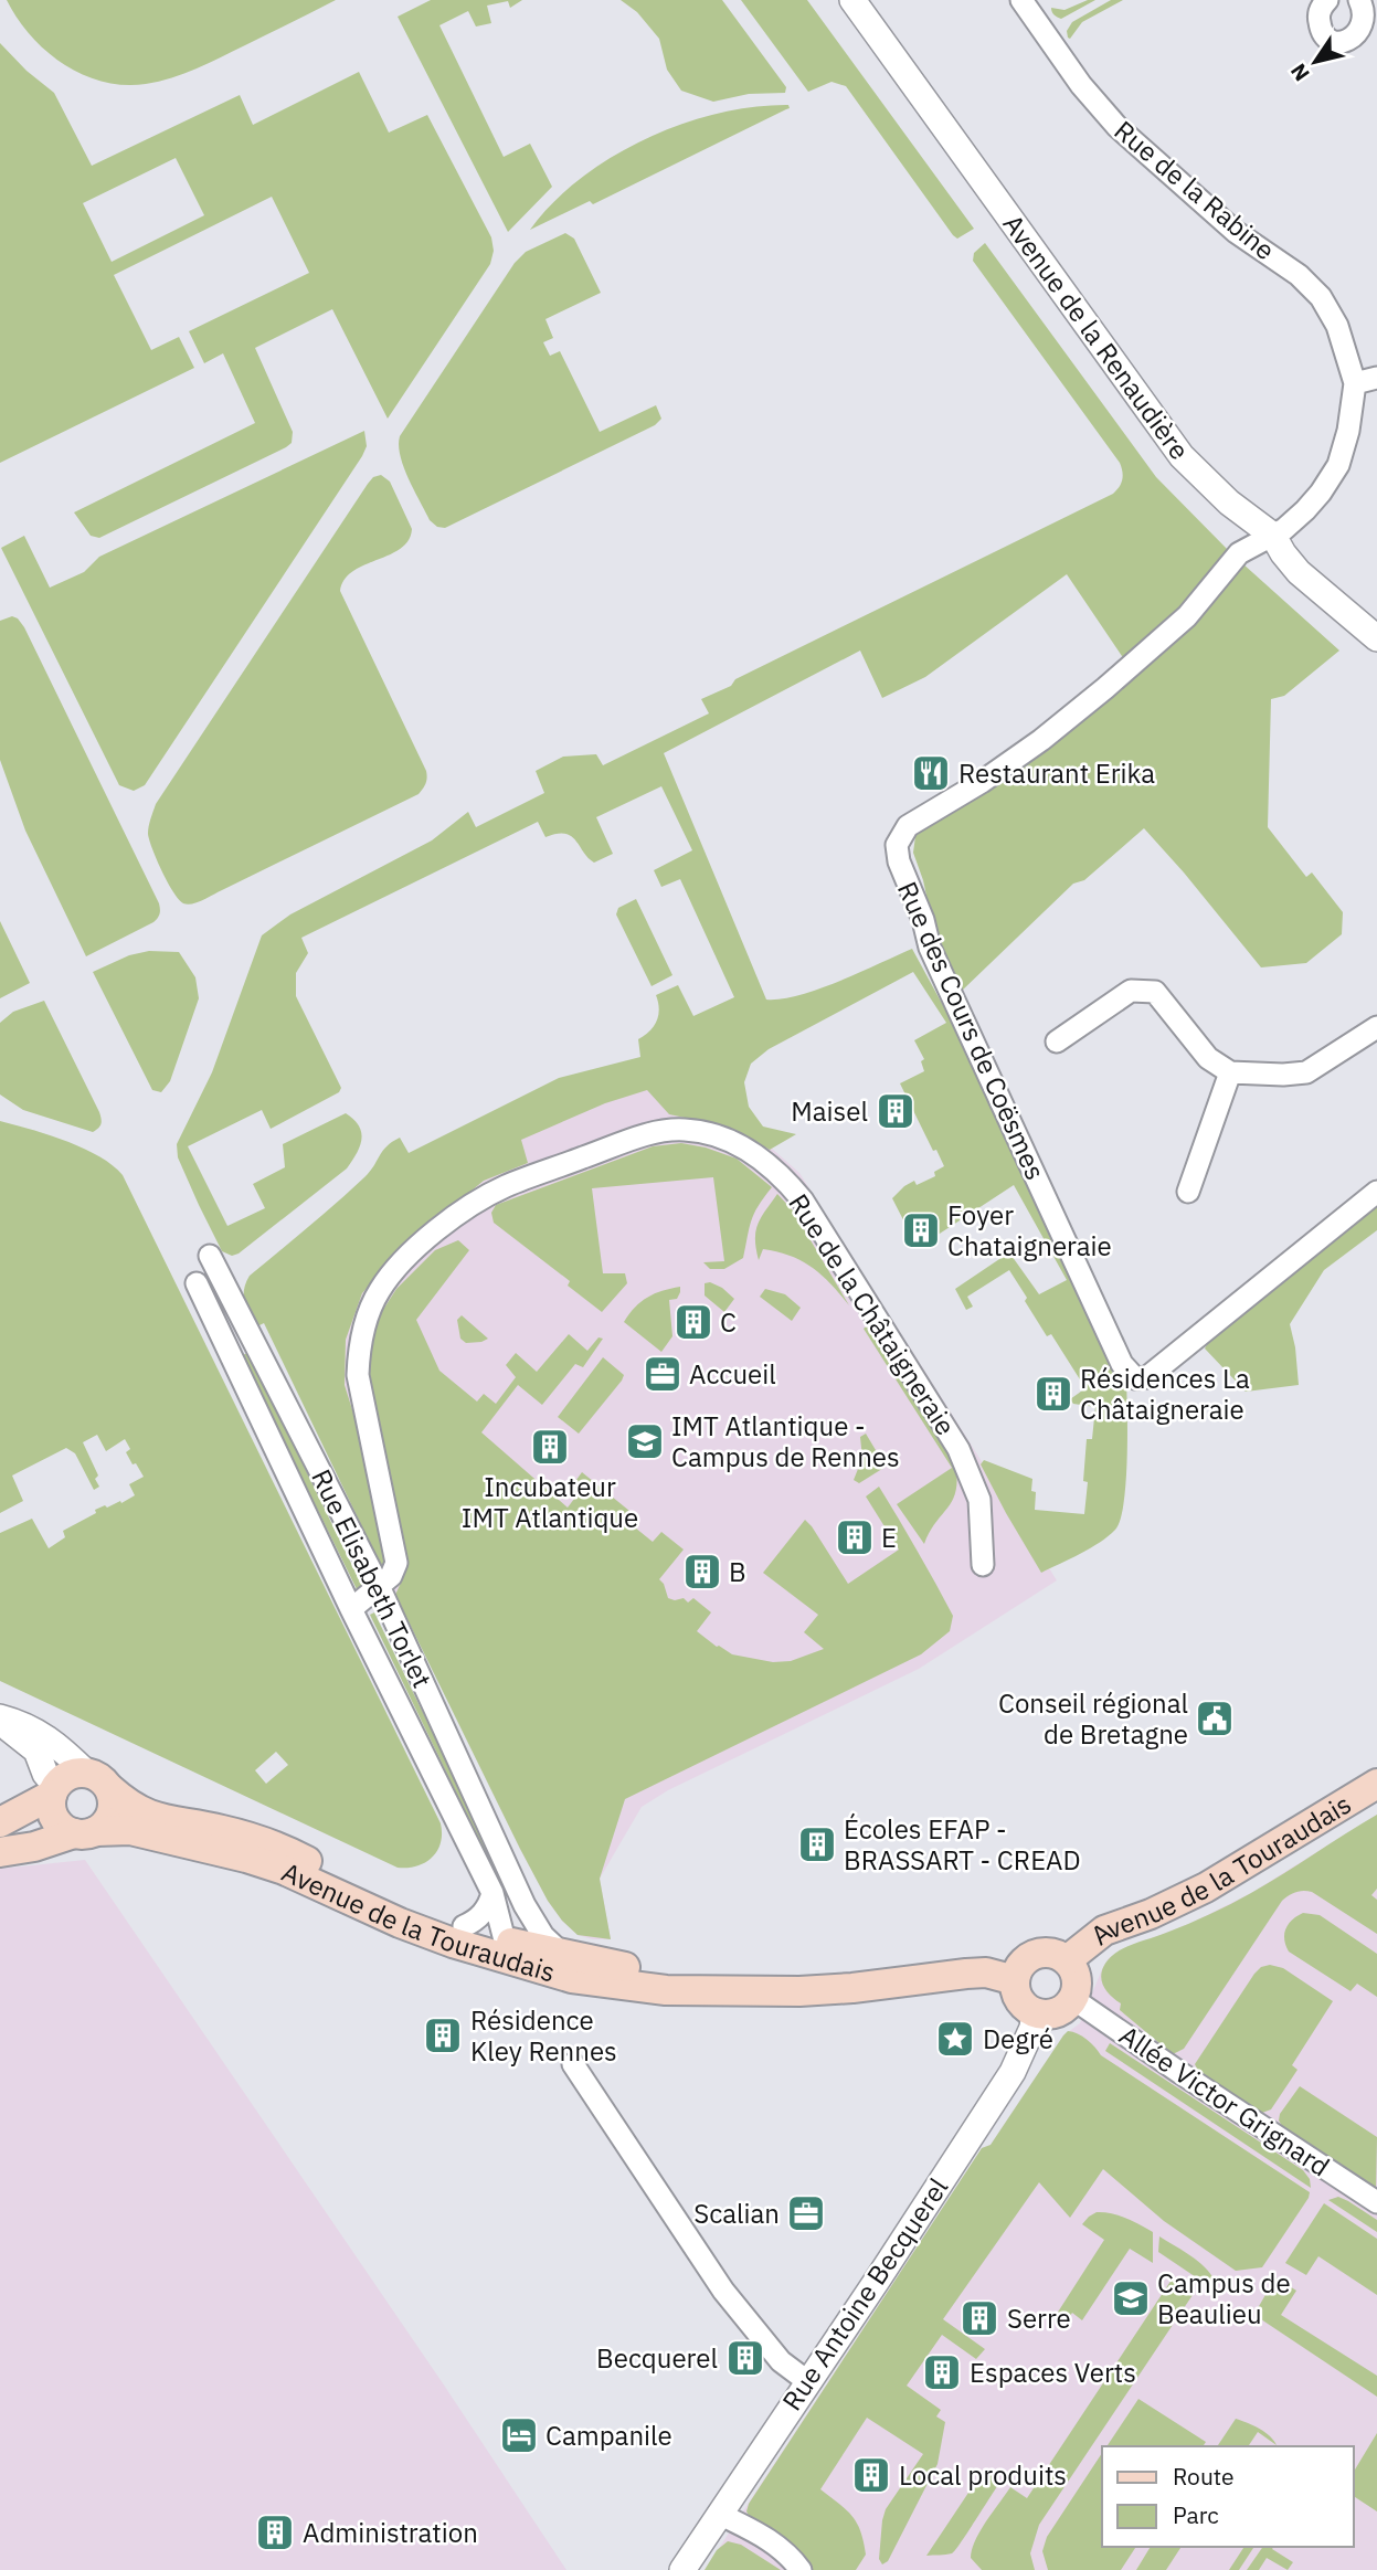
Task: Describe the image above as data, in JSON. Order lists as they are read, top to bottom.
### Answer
{
  "streets": {
    "main road": ["Avenue de la Touraudais"],
    "street": [
      "Rue de la Rabine",
      "Avenue de la Renaudière",
      "Rue des Cours de Coësmes",
      "Rue de la Châtaigneraie",
      "Rue Elisabeth Torlet",
      "Allée Victor Grignard",
      "Rue Antoine Becquerel"
    ]
  },
  "crossings": [
    ["Rue de la Rabine", "Avenue de la Renaudière"],
    ["Rue de la Rabine", "Rue des Cours de Coësmes"],
    ["Avenue de la Renaudière", "Rue des Cours de Coësmes"],
    ["Rue de la Châtaigneraie", "Rue Elisabeth Torlet"],
    ["Rue Elisabeth Torlet", "Avenue de la Touraudais"],
    ["Avenue de la Touraudais", "Allée Victor Grignard"],
    ["Avenue de la Touraudais", "Rue Antoine Becquerel"],
    ["Allée Victor Grignard", "Rue Antoine Becquerel"]
  ],
  "places": {
    "restaurant": ["Restaurant Erika"],
    "building": [
      "Maisel",
      "Foyer Chataigneraie",
      "C",
      "Résidences La Châtaigneraie",
      "Incubateur IMT Atlantique",
      "E",
      "B",
      "Écoles EFAP - BRASSART - CREAD",
      "Résidence Kley Rennes",
      "Serre",
      "Becquerel",
      "Espaces Verts",
      "Local produits",
      "Administration"
    ],
    "office": ["Accueil", "Scalian"],
    "school or university": ["IMT Atlantique - Campus de Rennes", "Campus de Beaulieu"],
    "public building": ["Conseil régional de Bretagne"],
    "place": ["Degré"],
    "hotel": ["Campanile"]
  },
  "legend": ["Route", "Parc"],
  "north": "bottom left"
}
